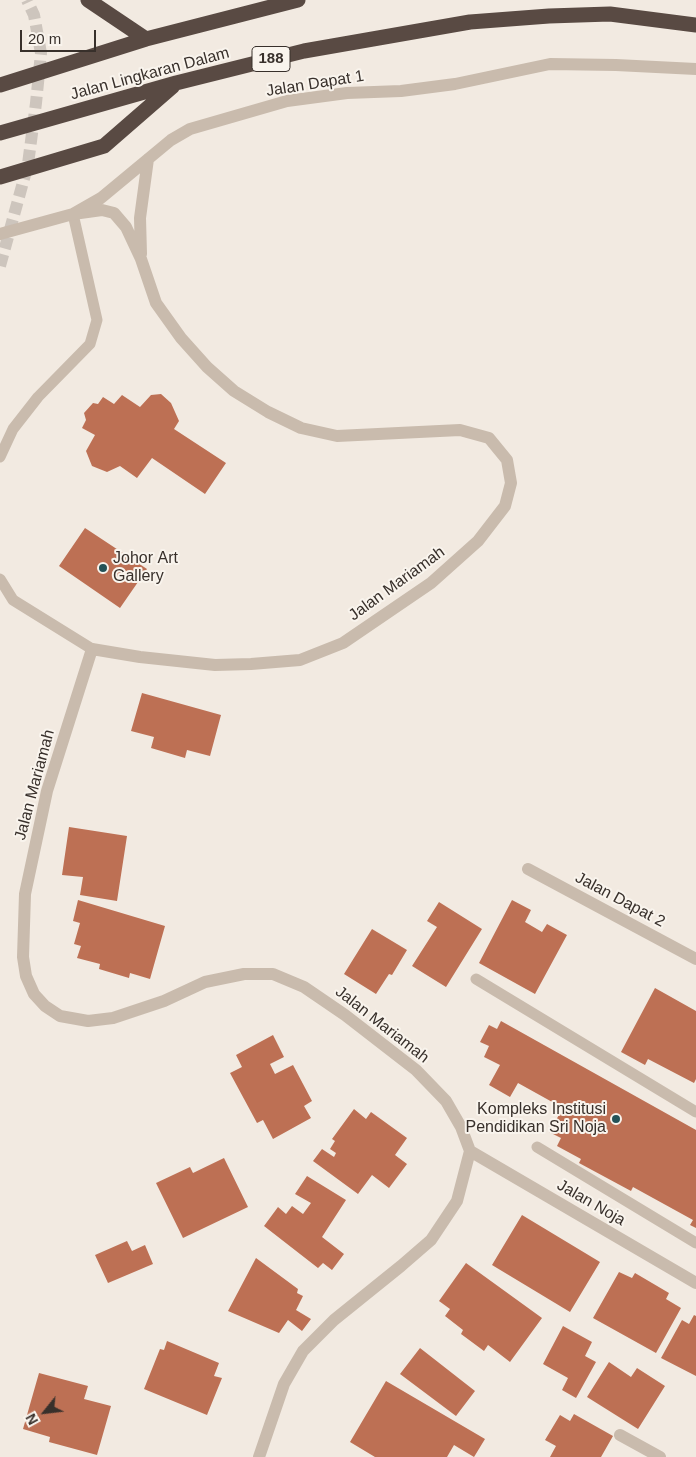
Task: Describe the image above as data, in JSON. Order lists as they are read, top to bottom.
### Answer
{
  "streets": {
    "highway": ["188", "Jalan Lingkaran Dalam"],
    "street": [
      "Jalan Dapat 1",
      "Jalan Mariamah",
      "Jalan Dapat 2",
      "Jalan Noja"
    ]
  },
  "crossings": [
    ["Jalan Dapat 1", "Jalan Mariamah"],
    ["Jalan Mariamah", "Jalan Noja"]
  ],
  "places": ["Johor Art Gallery", "Kompleks Institusi Pendidikan Sri Noja"],
  "scale_bar": "20 m",
  "north": "bottom left"
}
